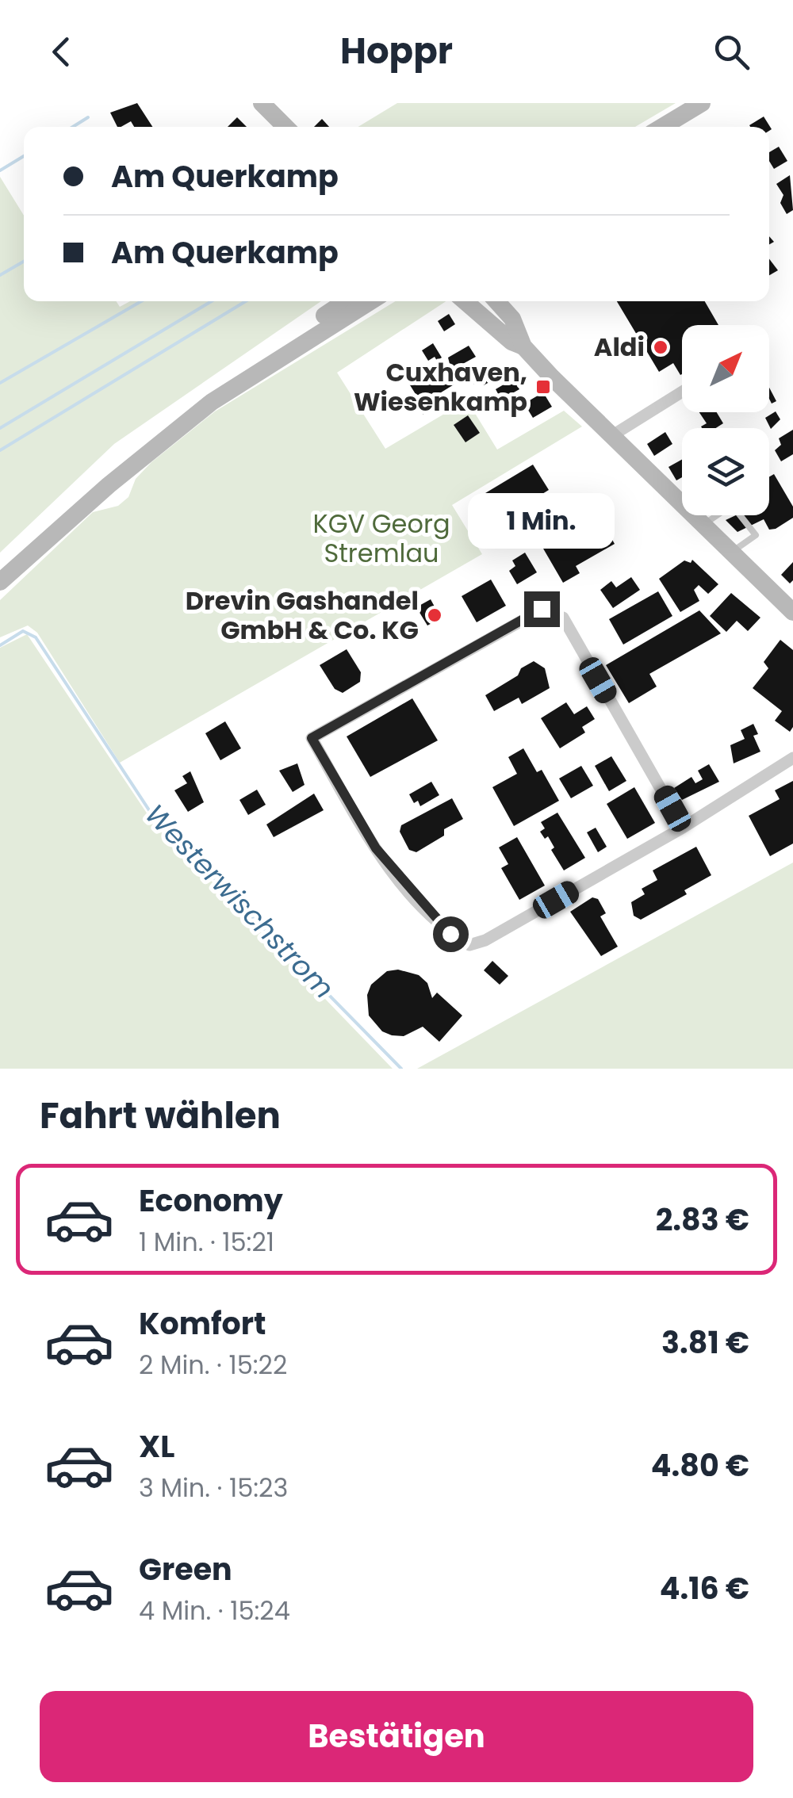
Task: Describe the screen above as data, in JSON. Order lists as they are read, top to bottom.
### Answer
{
  "water": ["Westerwischstrom"],
  "parks": ["KGV Georg Stremlau"],
  "places": {
    "other": ["Aldi", "Drevin Gashandel GmbH & Co. KG"],
    "transit": ["Cuxhaven, Wiesenkamp"]
  },
  "north": "top right",
  "page": {
    "header": "Hoppr",
    "banner": ["Am Querkamp", "Am Querkamp"],
    "bubble": "1 Min.",
    "heading": "Fahrt wählen",
    "list": [
      {
        "name": "Economy",
        "note": "1 Min. · 15:21",
        "value": "2.83 €"
      },
      {
        "name": "Komfort",
        "note": "2 Min. · 15:22",
        "value": "3.81 €"
      },
      {
        "name": "XL",
        "note": "3 Min. · 15:23",
        "value": "4.80 €"
      },
      {
        "name": "Green",
        "note": "4 Min. · 15:24",
        "value": "4.16 €"
      }
    ],
    "buttons": "Bestätigen"
  }
}
